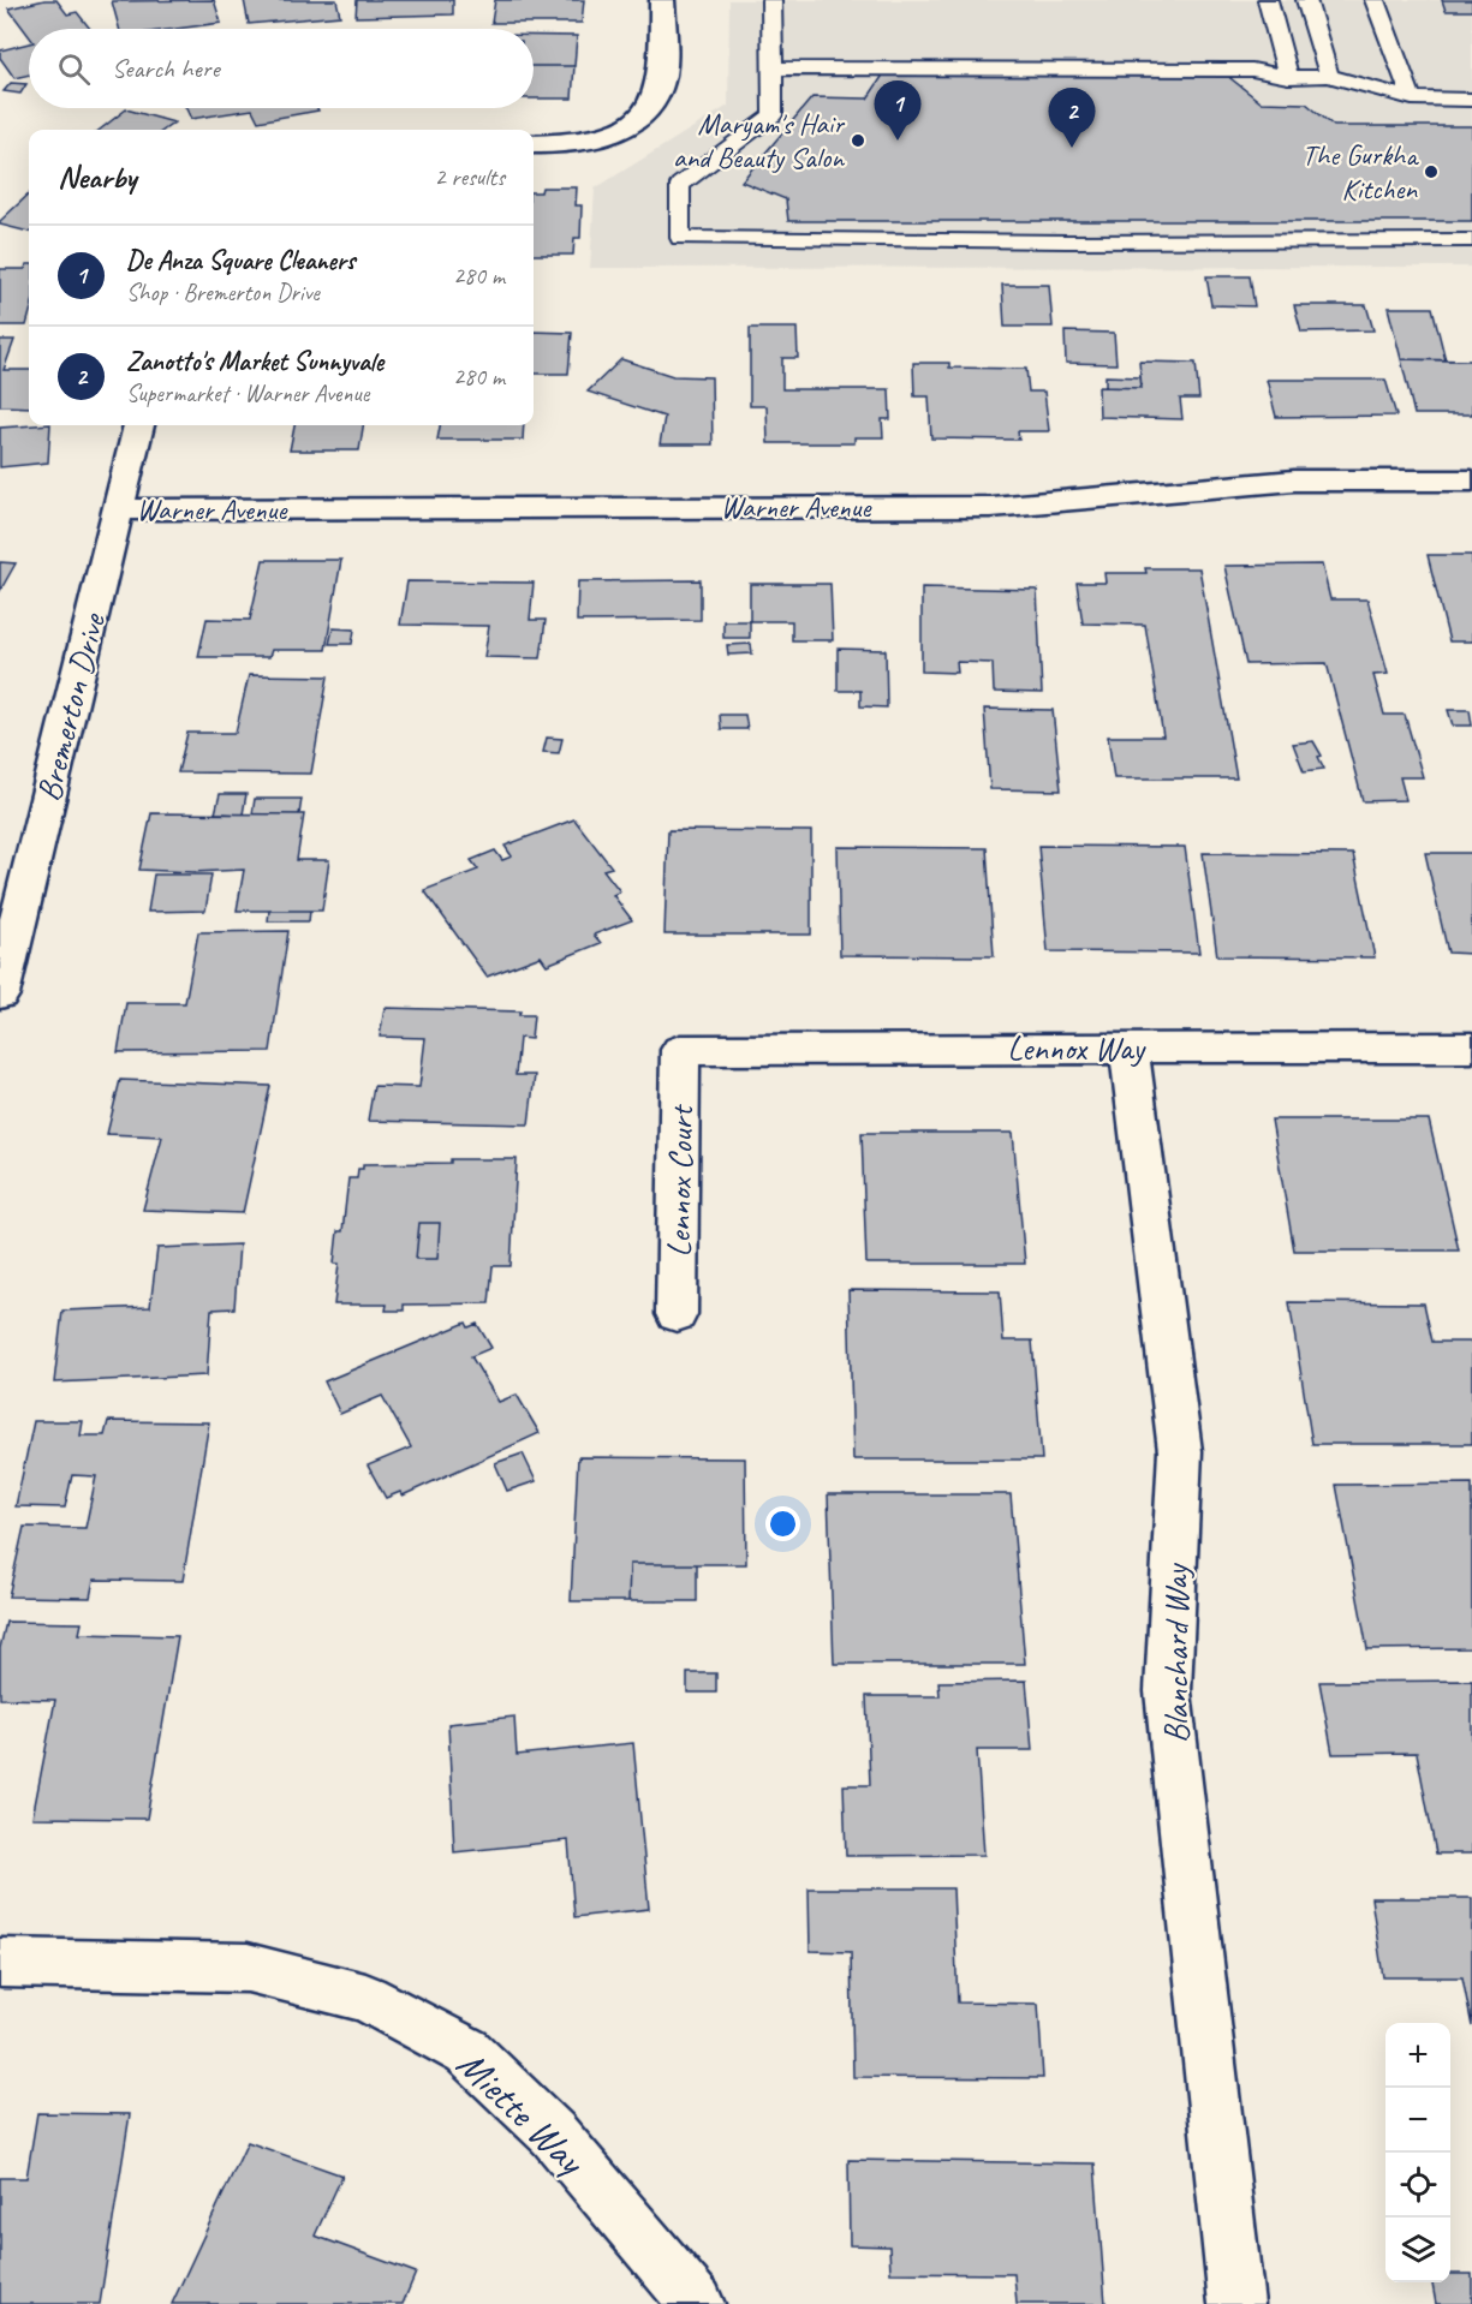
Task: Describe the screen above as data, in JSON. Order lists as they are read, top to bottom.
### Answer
{
  "streets": {
    "street": [
      "Warner Avenue",
      "Bremerton Drive",
      "Lennox Way",
      "Lennox Court",
      "Blanchard Way",
      "Miette Way"
    ]
  },
  "crossings": [
    ["Warner Avenue", "Bremerton Drive"],
    ["Lennox Way", "Lennox Court"],
    ["Lennox Way", "Blanchard Way"]
  ],
  "places": ["Maryam's Hair and Beauty Salon", "The Gurkha Kitchen"],
  "page": {
    "search": "Search here",
    "pins": ["1", "2"],
    "heading": ["Nearby", "2 results"],
    "list": [
      {
        "mark": "1",
        "name": "De Anza Square Cleaners",
        "note": "Shop · Bremerton Drive",
        "value": "280 m"
      },
      {
        "mark": "2",
        "name": "Zanotto's Market Sunnyvale",
        "note": "Supermarket · Warner Avenue",
        "value": "280 m"
      }
    ],
    "map_buttons": ["+", "−"]
  }
}
